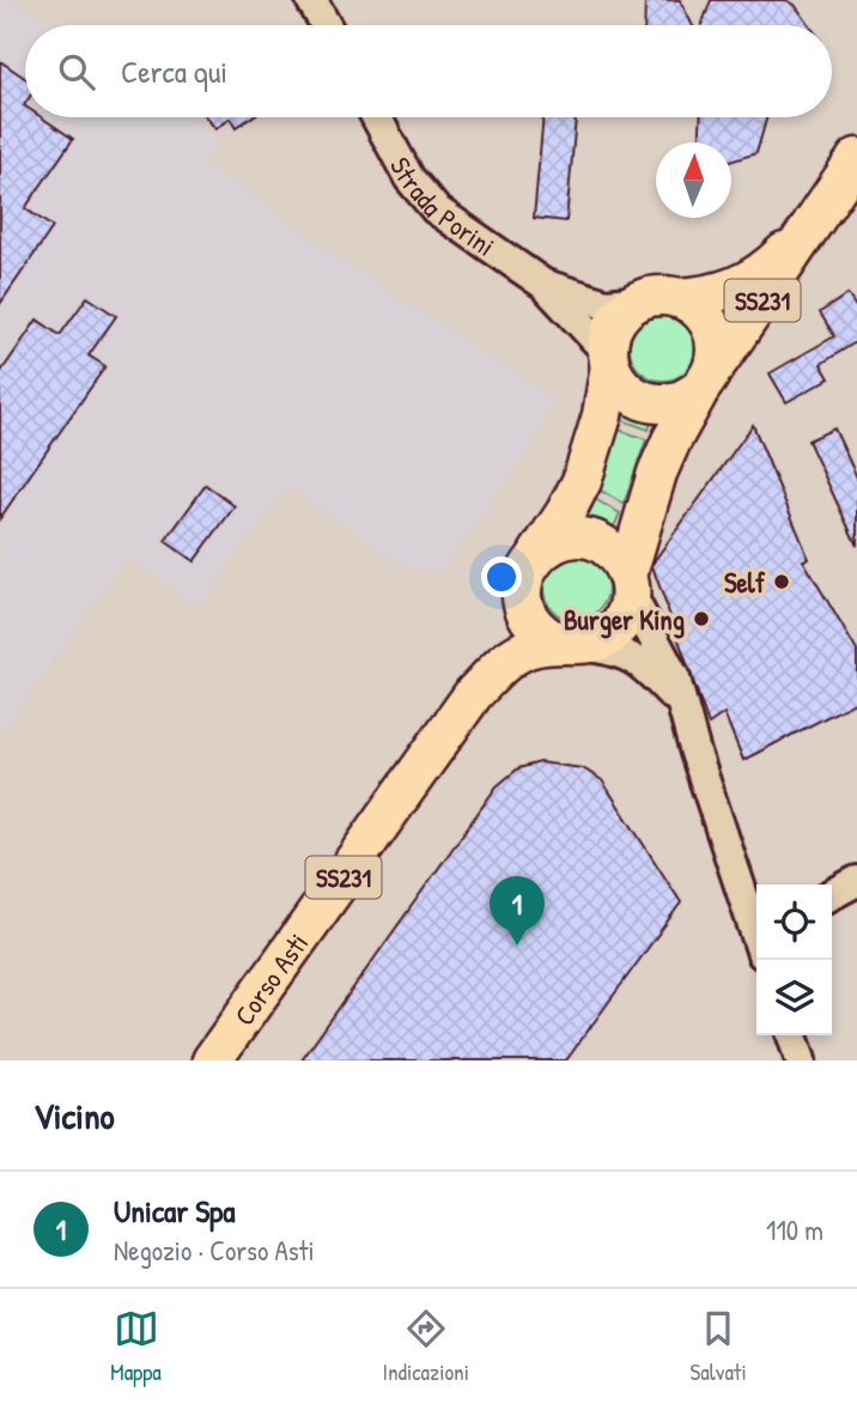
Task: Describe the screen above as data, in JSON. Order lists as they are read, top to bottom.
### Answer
{
  "streets": {
    "main road": ["SS231", "Corso Asti"],
    "street": ["Strada Porini"]
  },
  "crossings": [
    ["Strada Porini", "SS231"],
    ["SS231", "Corso Asti"]
  ],
  "places": ["Self", "Burger King"],
  "north": "top",
  "page": {
    "search": "Cerca qui",
    "pins": "1",
    "heading": "Vicino",
    "list": [
      {
        "mark": "1",
        "name": "Unicar Spa",
        "note": "Negozio · Corso Asti",
        "value": "110 m"
      }
    ],
    "nav": ["Mappa", "Indicazioni", "Salvati"]
  }
}
